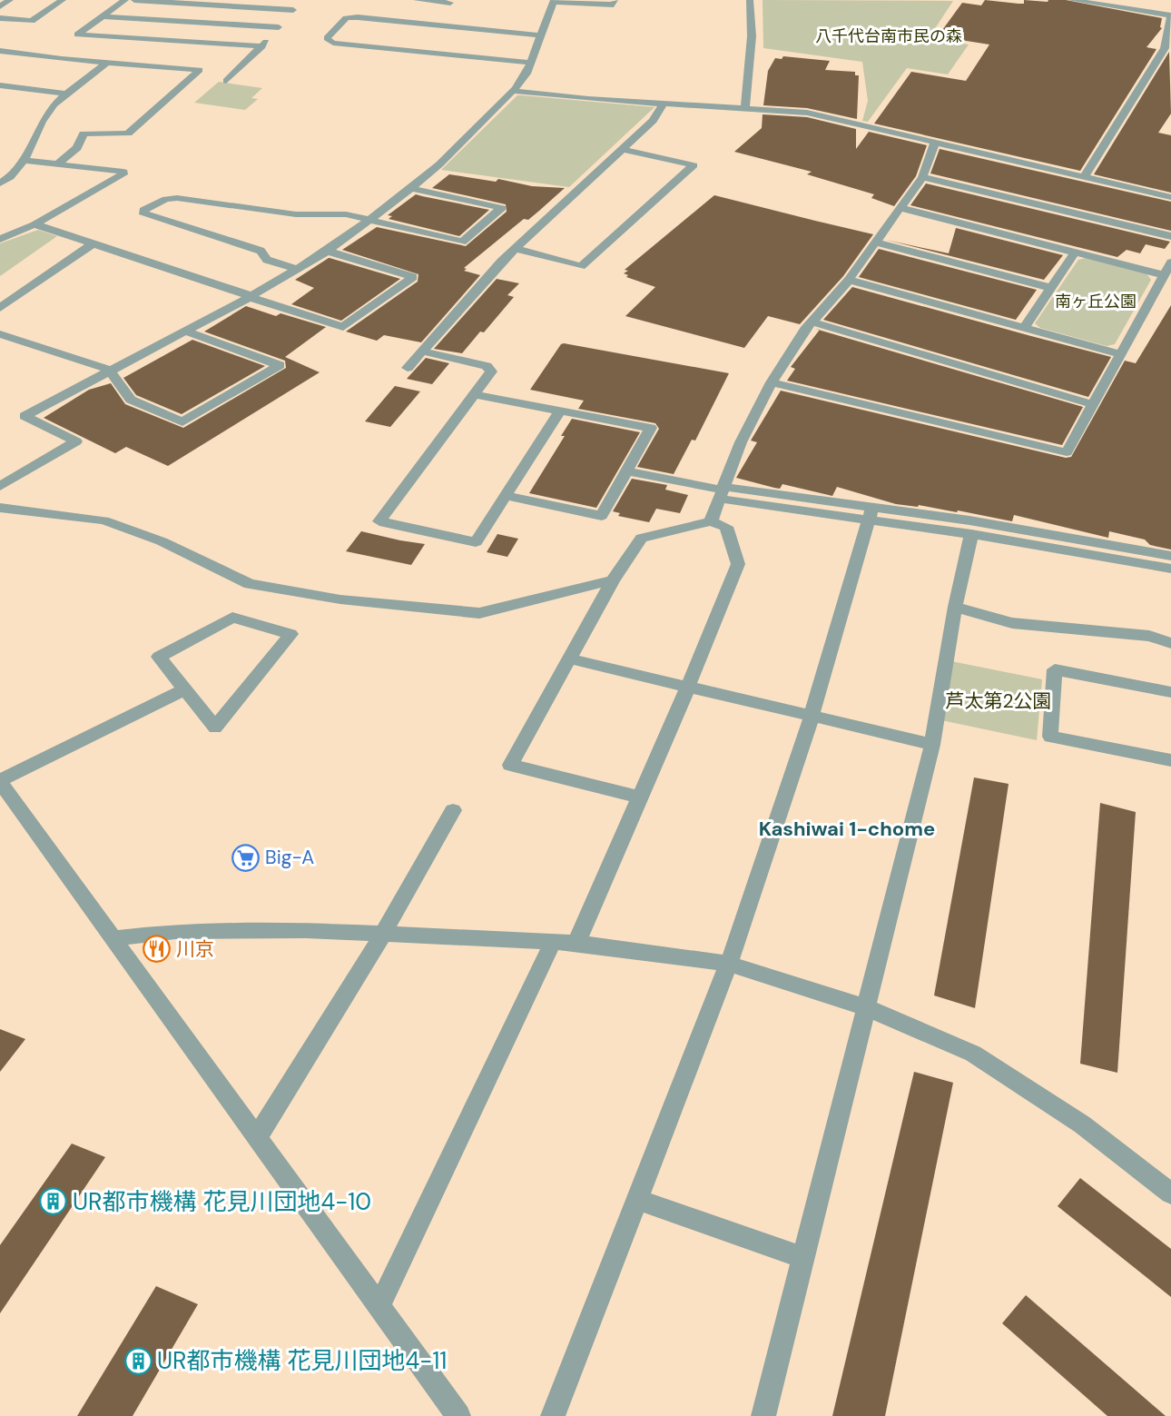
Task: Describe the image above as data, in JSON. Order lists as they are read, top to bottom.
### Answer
{
  "districts": ["Kashiwai 1-chome"],
  "parks": ["八千代台南市民の森", "南ヶ丘公園", "芦太第2公園"],
  "places": {
    "supermarket": ["Big-A"],
    "restaurant": ["川京"],
    "building": ["UR都市機構 花見川団地4-10", "UR都市機構 花見川団地4-11"]
  }
}
